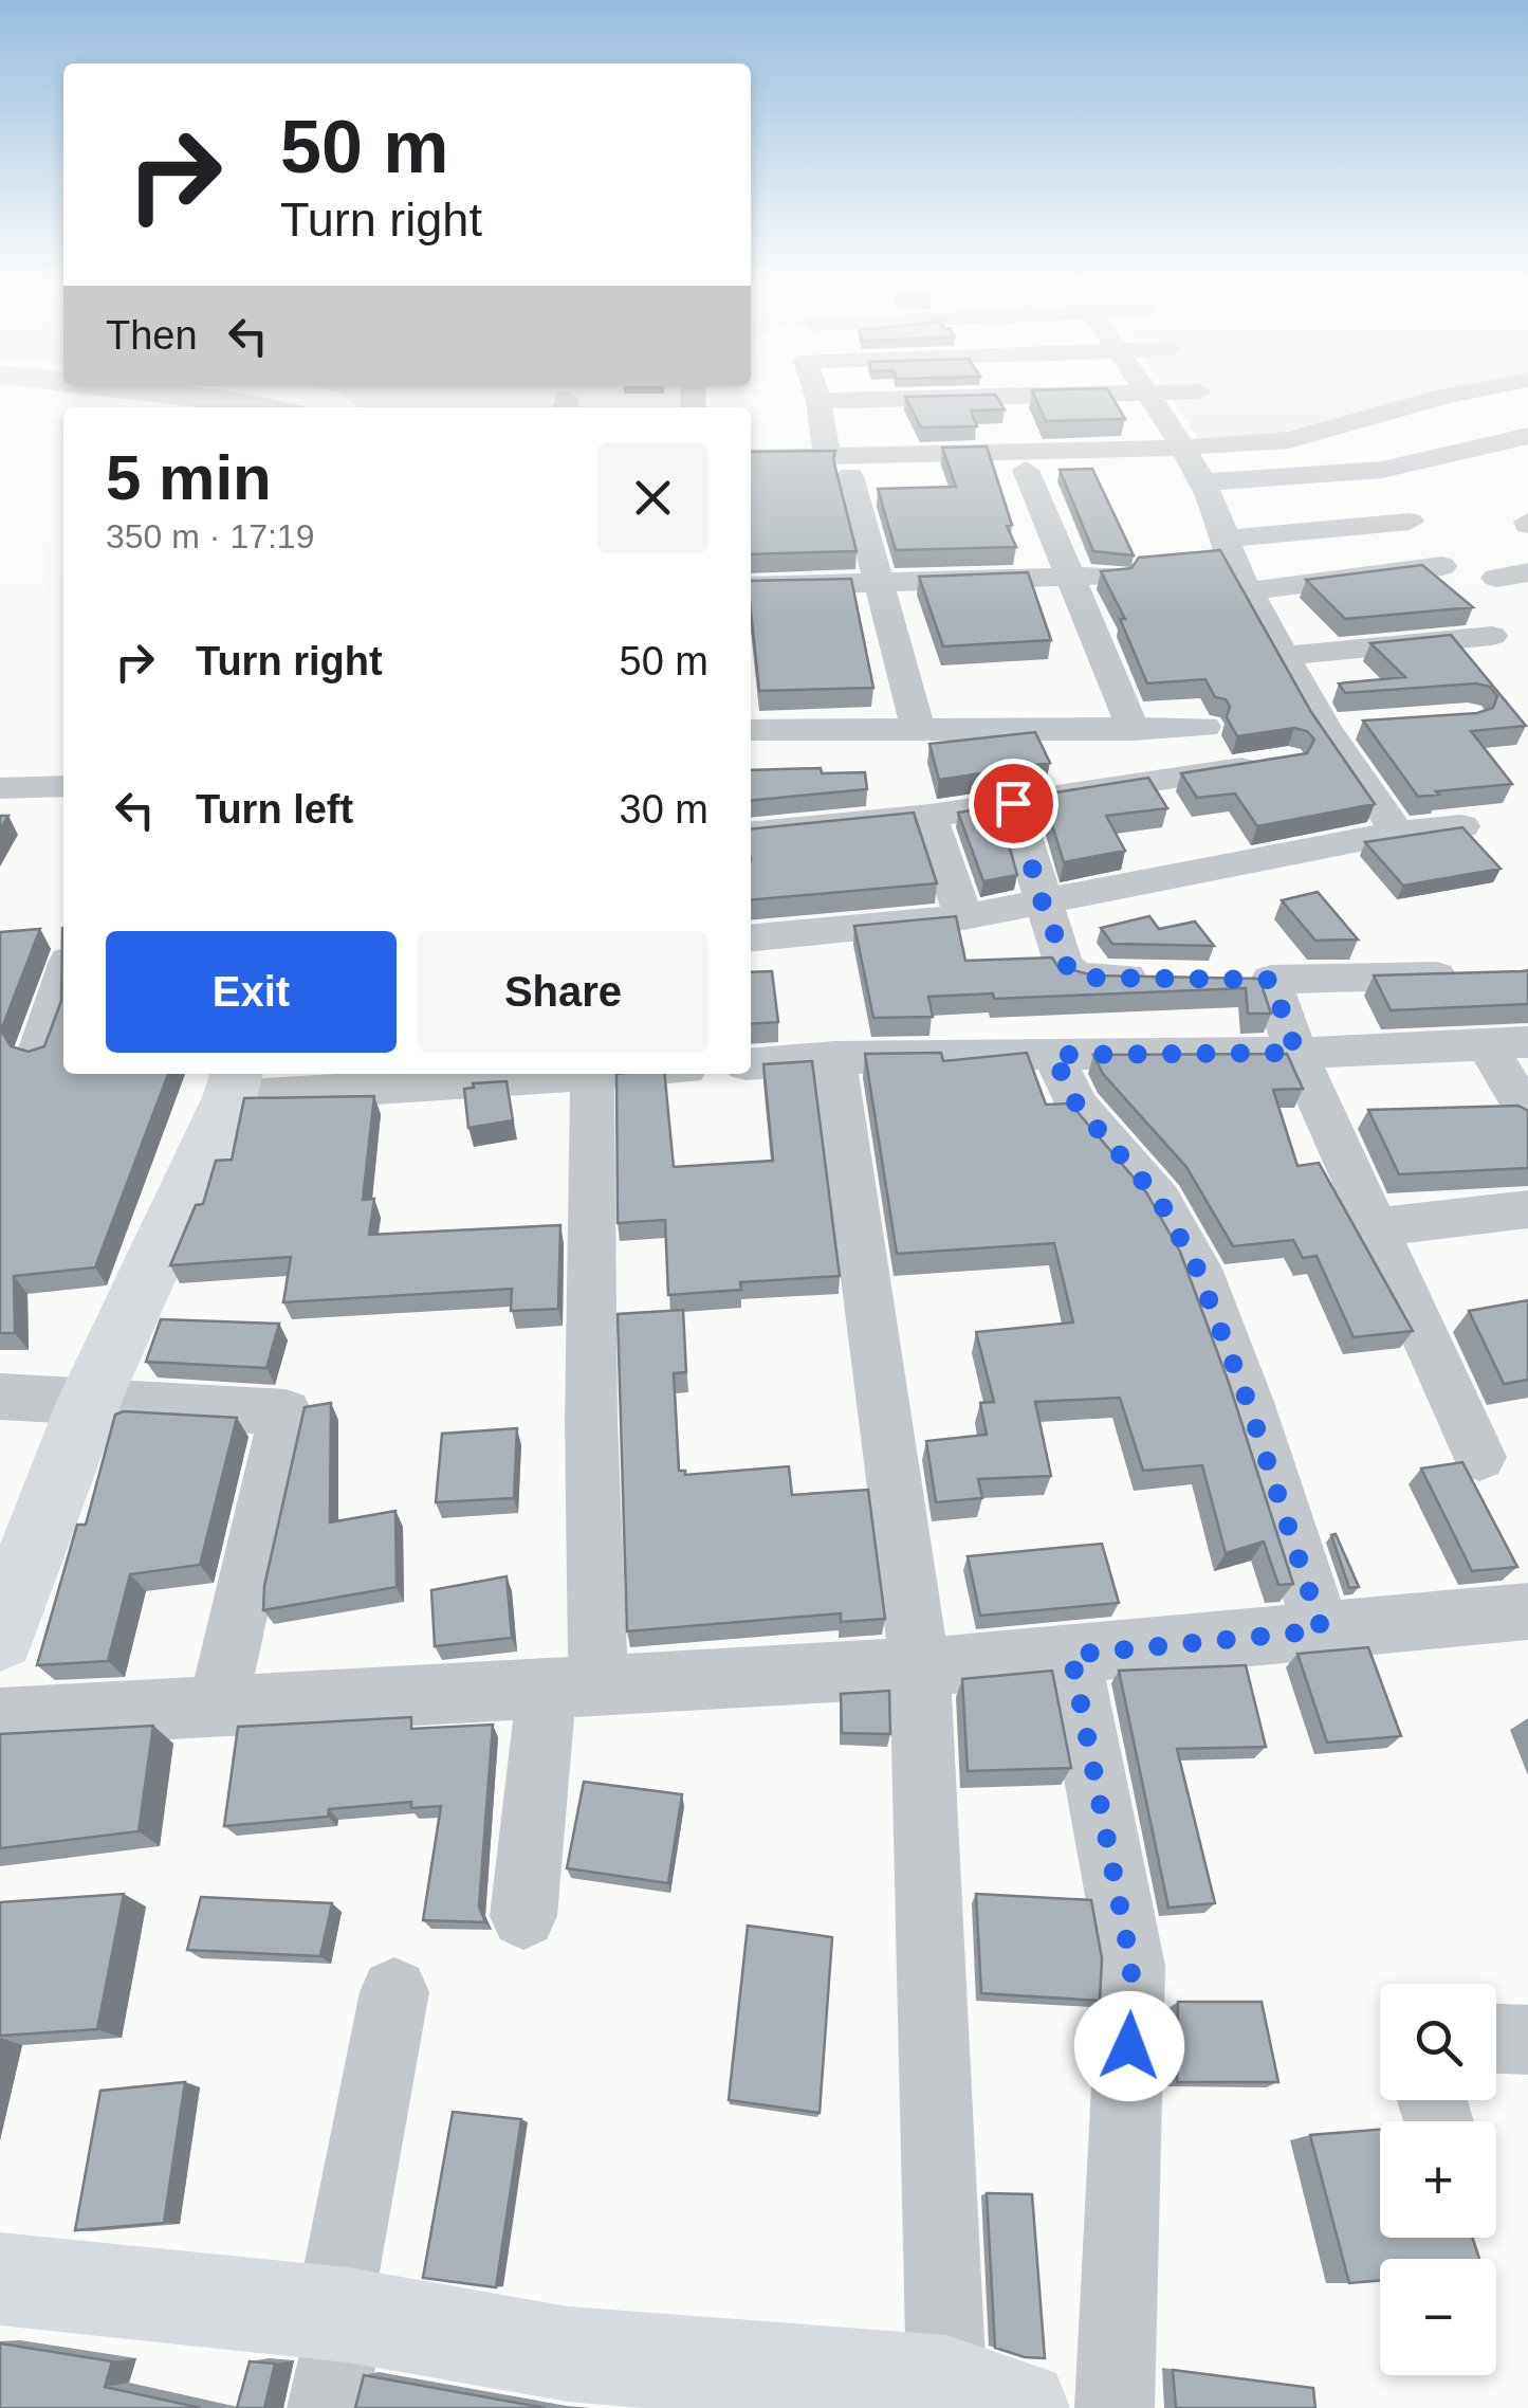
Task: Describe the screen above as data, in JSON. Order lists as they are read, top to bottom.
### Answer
{
  "page": {
    "turn": ["50 m", "Turn right"],
    "then": "Then",
    "heading": ["5 min", "350 m · 17:19"],
    "list": [
      {
        "name": "Turn right",
        "value": "50 m"
      },
      {
        "name": "Turn left",
        "value": "30 m"
      }
    ],
    "buttons": ["Exit", "Share"],
    "map_buttons": ["+", "−"]
  }
}
